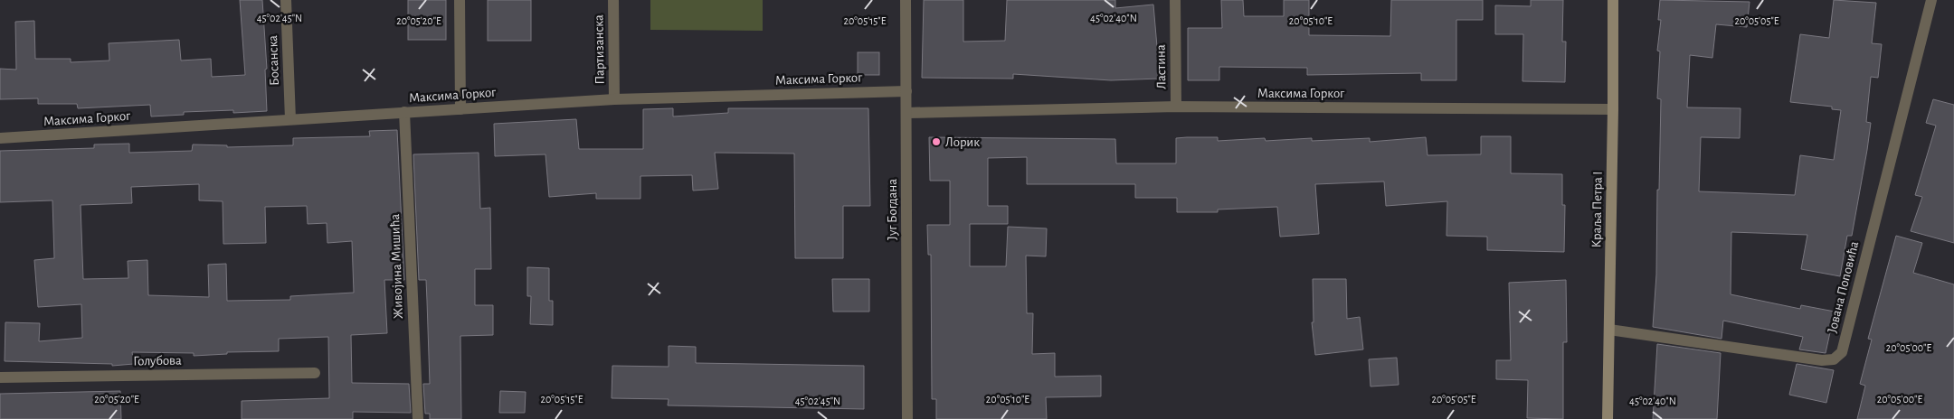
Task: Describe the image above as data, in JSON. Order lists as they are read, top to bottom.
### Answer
{
  "streets": {
    "main road": ["Краља Петра I"],
    "street": [
      "Партизанска",
      "Босанска",
      "Ластина",
      "Максима Горког",
      "Југ Богдана",
      "Живојина Мишића",
      "Јована Поповића",
      "Голубова"
    ]
  },
  "crossings": [
    ["Партизанска", "Максима Горког"],
    ["Босанска", "Максима Горког"],
    ["Ластина", "Максима Горког"],
    ["Максима Горког", "Југ Богдана"],
    ["Максима Горког", "Краља Петра I"],
    ["Максима Горког", "Живојина Мишића"],
    ["Краља Петра I", "Јована Поповића"]
  ],
  "places": ["Лорик"],
  "coordinates": [
    "45°02'45\"N",
    "45°02'40\"N",
    "20°05'20\"E",
    "20°05'15\"E",
    "20°05'10\"E",
    "20°05'05\"E",
    "20°05'00\"E"
  ]
}
